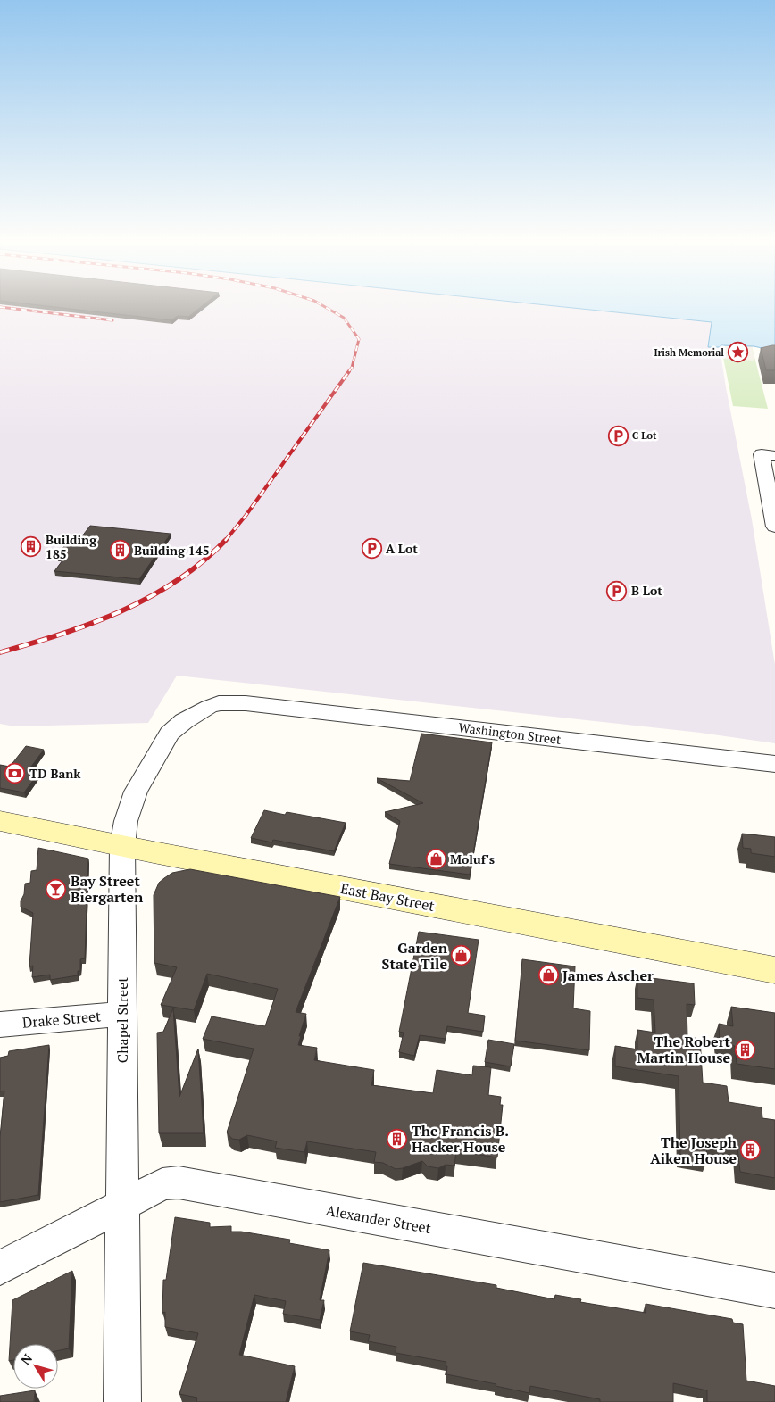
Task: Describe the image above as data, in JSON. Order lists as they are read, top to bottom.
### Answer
{
  "streets": {
    "main road": ["East Bay Street"],
    "street": [
      "Washington Street",
      "Drake Street",
      "Chapel Street",
      "Alexander Street"
    ]
  },
  "crossings": [
    ["Washington Street", "Chapel Street"],
    ["East Bay Street", "Chapel Street"],
    ["Drake Street", "Chapel Street"],
    ["Chapel Street", "Alexander Street"]
  ],
  "places": {
    "place": ["Irish Memorial"],
    "parking": ["C Lot", "A Lot", "B Lot"],
    "building": [
      "Building 185",
      "Building 145",
      "The Robert Martin House",
      "The Francis B. Hacker House",
      "The Joseph Aiken House"
    ],
    "bank": ["TD Bank"],
    "shop": ["Moluf's", "Garden State Tile", "James Ascher"],
    "bar": ["Bay Street Biergarten"]
  },
  "north": "top left"
}
